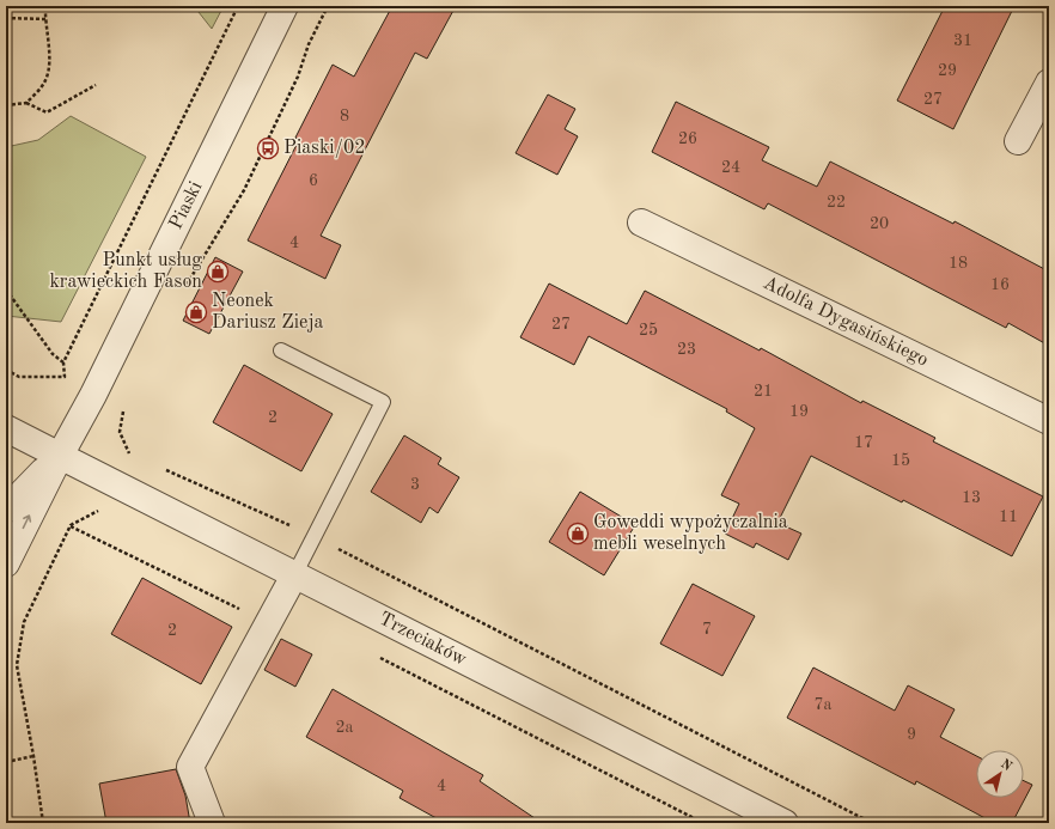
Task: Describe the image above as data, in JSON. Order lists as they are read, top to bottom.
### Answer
{
  "streets": {
    "street": ["Piaski", "Adolfa Dygasińskiego", "Trzeciaków"]
  },
  "crossings": [
    ["Piaski", "Trzeciaków"]
  ],
  "places": {
    "bus stop": ["Piaski/02"],
    "shop": ["Punkt usług krawieckich Fason", "Neonek Dariusz Zieja", "Goweddi wypożyczalnia mebli weselnych"]
  },
  "house_numbers": [
    "31",
    "29",
    "27",
    "8",
    "26",
    "24",
    "6",
    "22",
    "20",
    "4",
    "18",
    "16",
    "27",
    "25",
    "23",
    "21",
    "19",
    "2",
    "17",
    "15",
    "3",
    "13",
    "11",
    "7",
    "2",
    "7a",
    "2a",
    "9",
    "4"
  ],
  "north": "top right"
}
